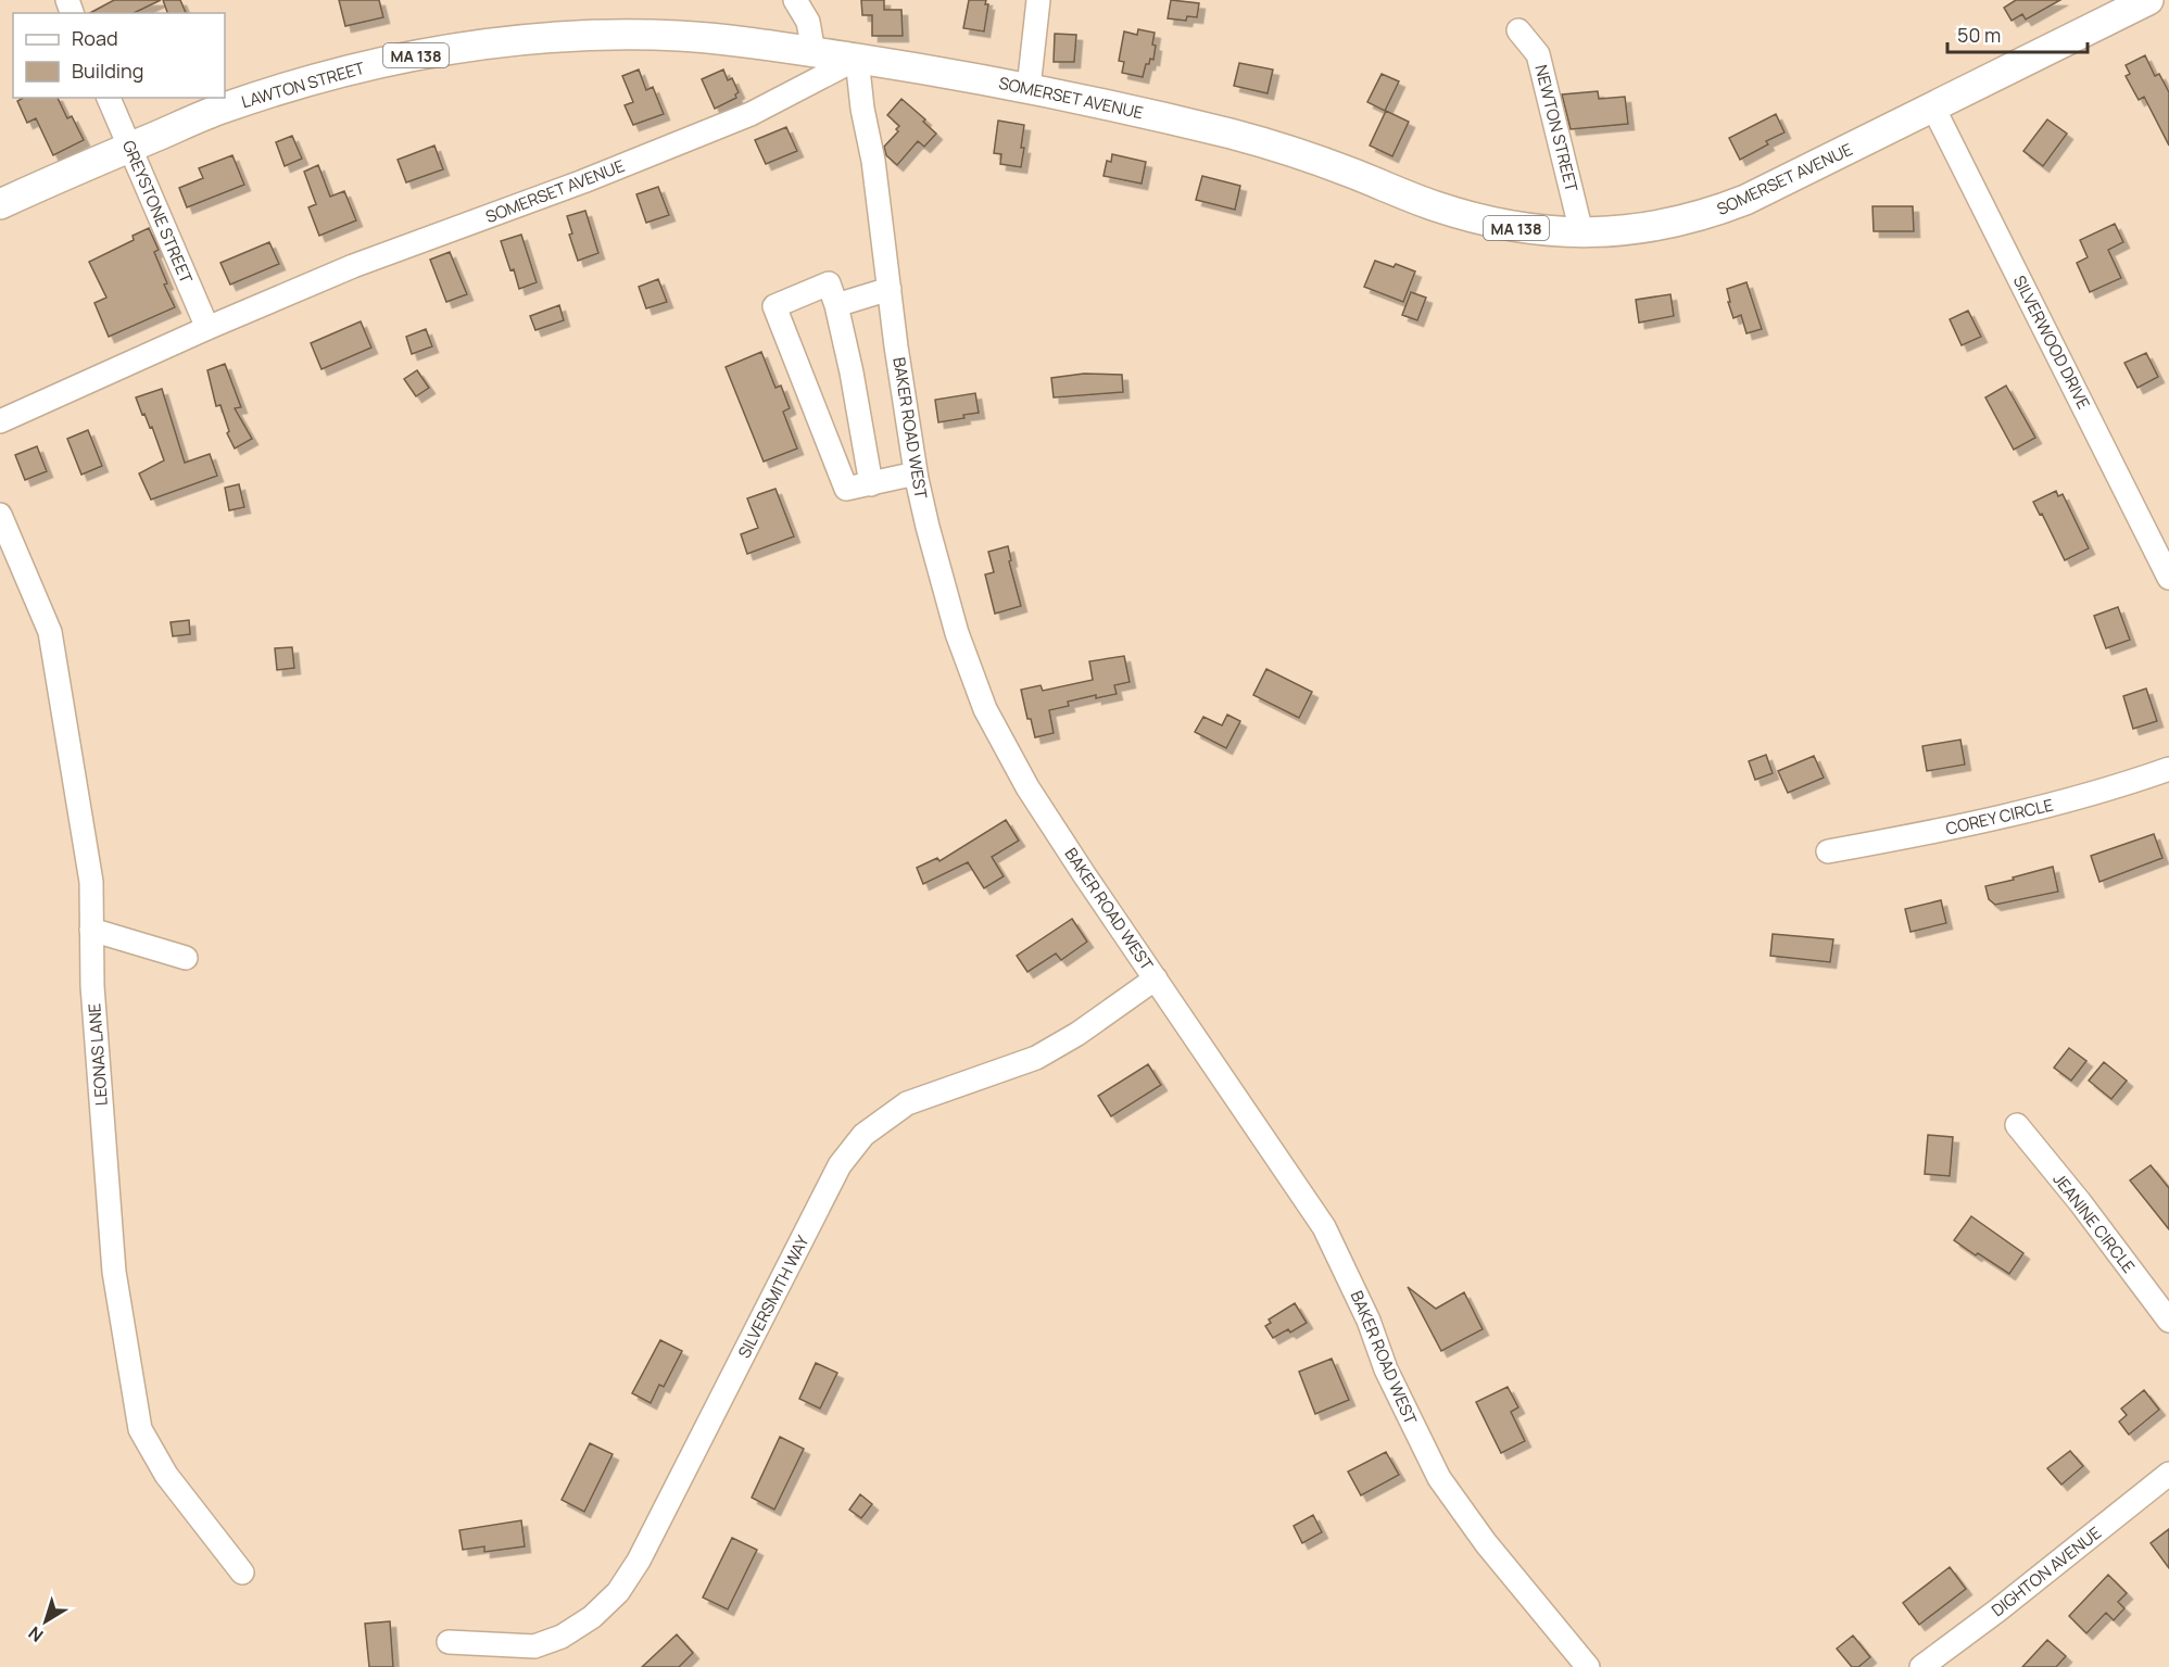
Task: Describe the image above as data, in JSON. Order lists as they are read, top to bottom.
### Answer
{
  "streets": {
    "main road": ["MA 138", "LAWTON STREET", "SOMERSET AVENUE"],
    "street": [
      "NEWTON STREET",
      "GREYSTONE STREET",
      "SILVERWOOD DRIVE",
      "BAKER ROAD WEST",
      "COREY CIRCLE",
      "LEONAS LANE",
      "JEANINE CIRCLE",
      "SILVERSMITH WAY",
      "DIGHTON AVENUE"
    ]
  },
  "crossings": [
    ["LAWTON STREET", "SOMERSET AVENUE"],
    ["LAWTON STREET", "GREYSTONE STREET"],
    ["LAWTON STREET", "BAKER ROAD WEST"],
    ["SOMERSET AVENUE", "NEWTON STREET"],
    ["SOMERSET AVENUE", "GREYSTONE STREET"],
    ["SOMERSET AVENUE", "SILVERWOOD DRIVE"],
    ["SOMERSET AVENUE", "BAKER ROAD WEST"],
    ["BAKER ROAD WEST", "SILVERSMITH WAY"]
  ],
  "legend": ["Road", "Building"],
  "scale_bar": "50 m",
  "north": "bottom left"
}
